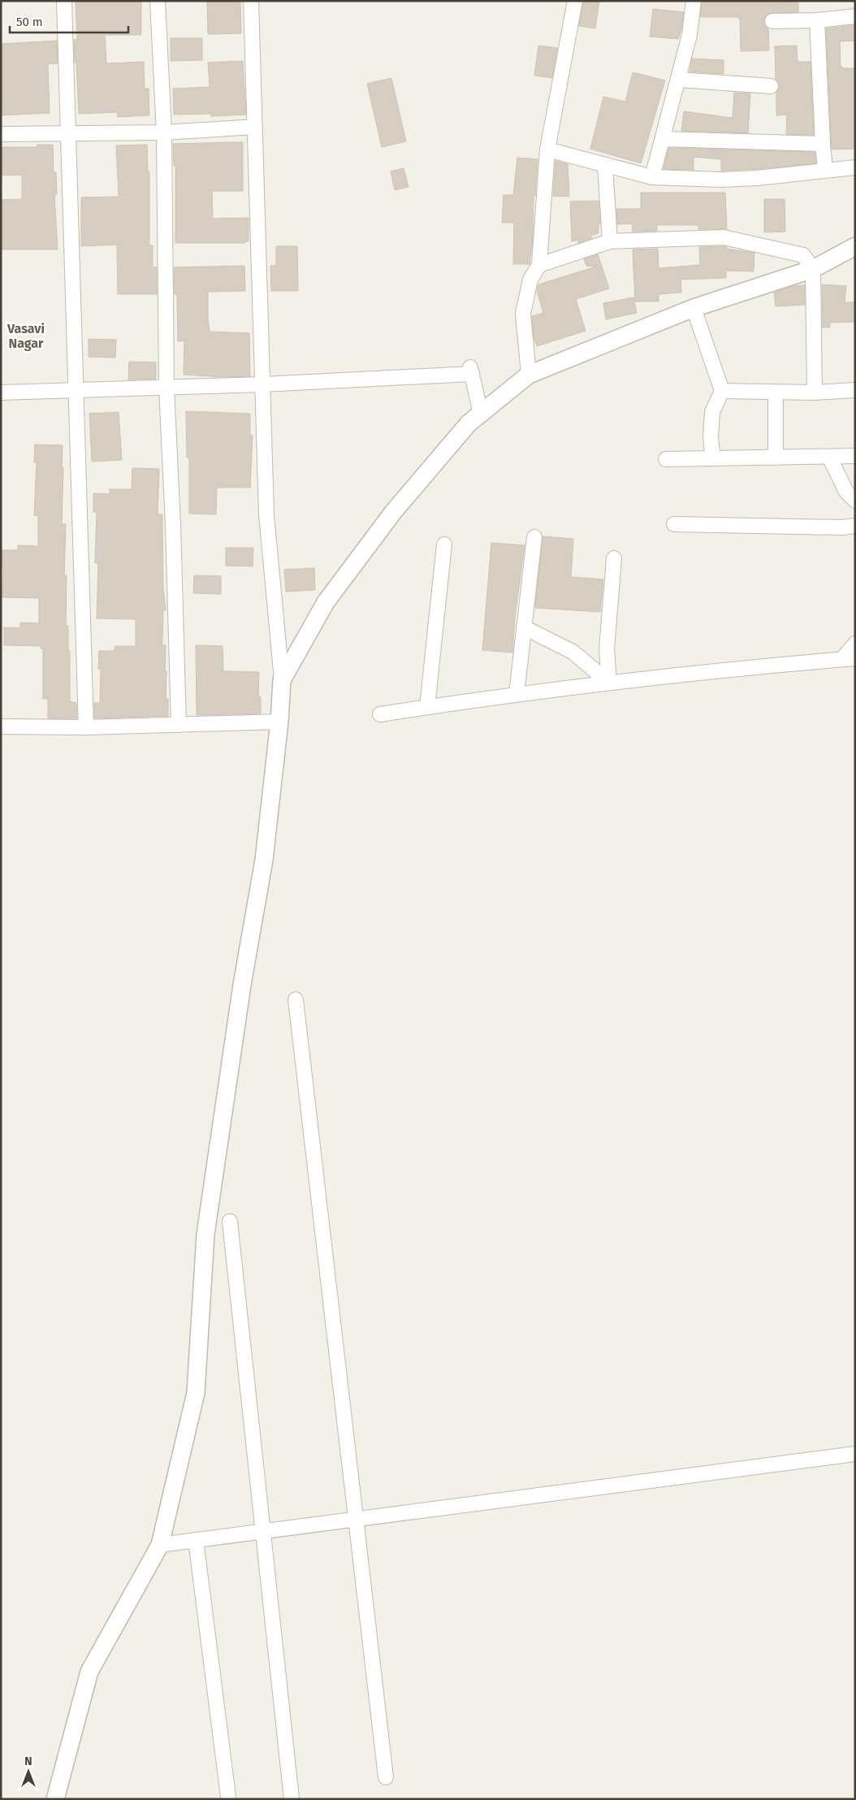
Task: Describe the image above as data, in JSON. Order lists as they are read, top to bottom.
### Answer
{
  "districts": ["Vasavi Nagar"],
  "scale_bar": "50 m",
  "north": "top"
}
